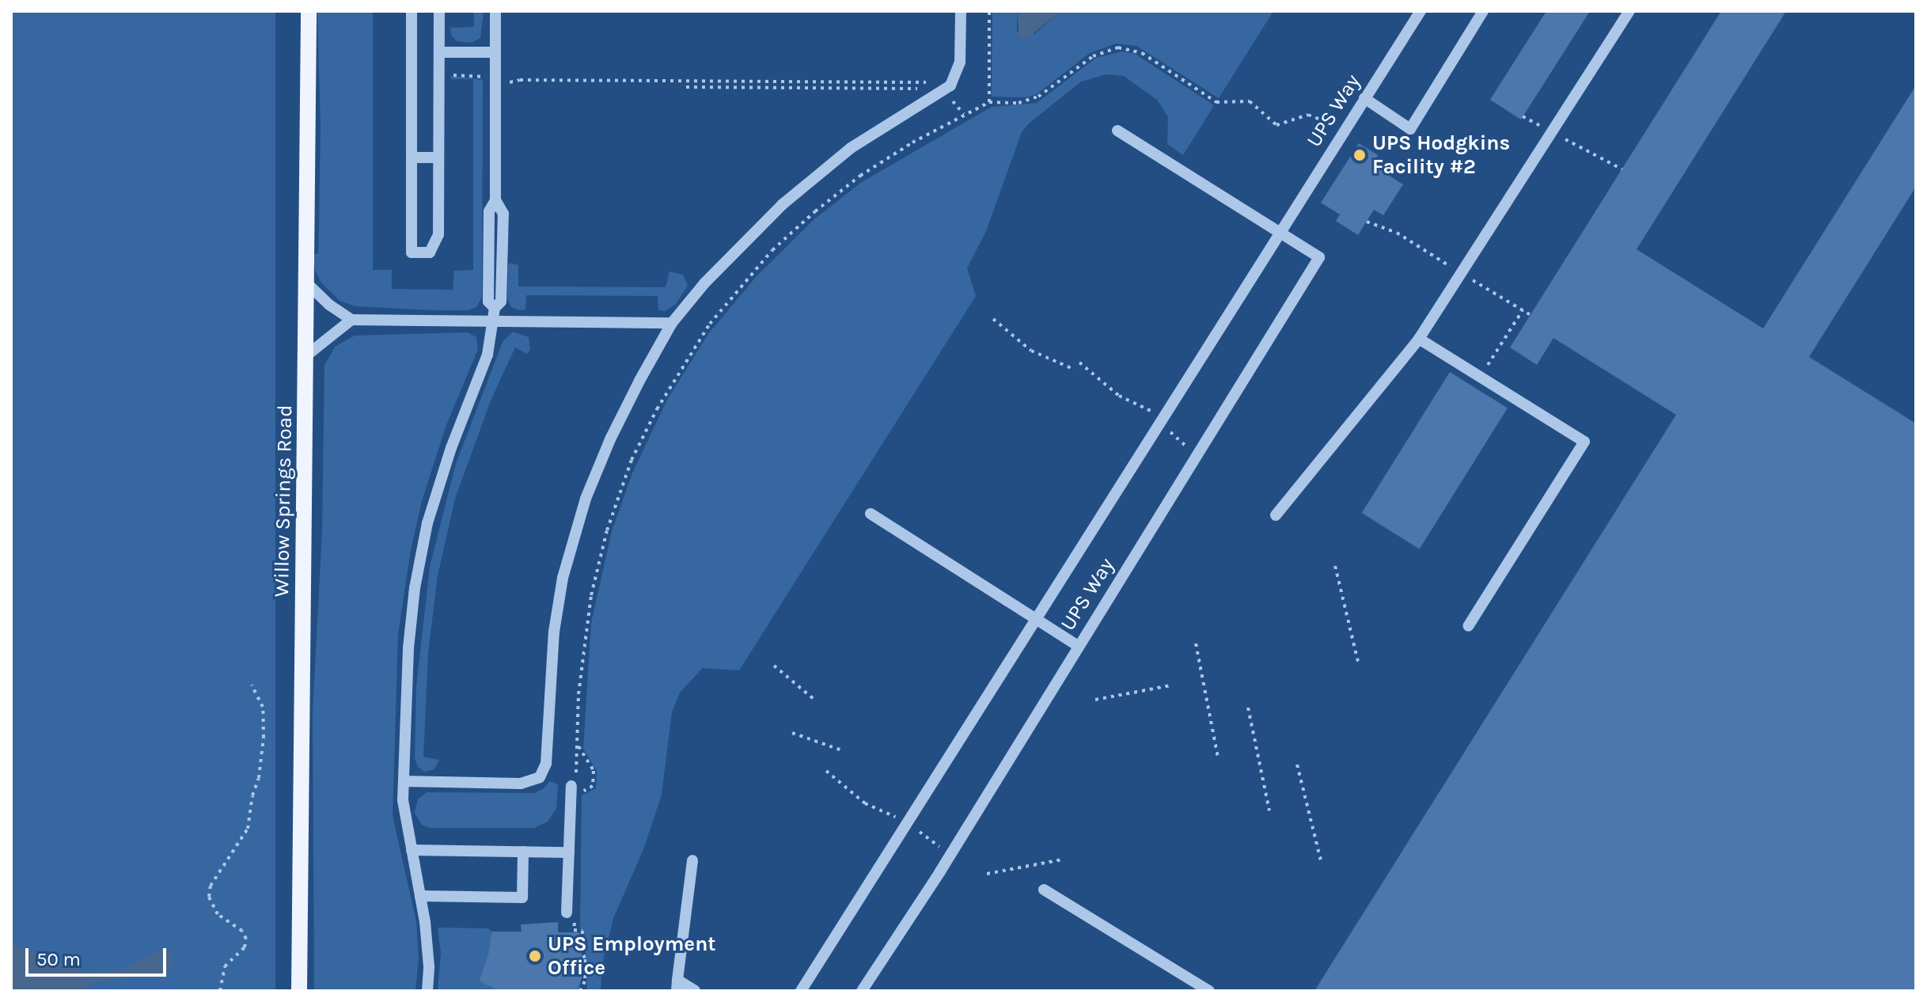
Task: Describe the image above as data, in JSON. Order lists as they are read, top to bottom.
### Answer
{
  "streets": {
    "main road": ["Willow Springs Road"],
    "lane": ["UPS Way"]
  },
  "places": ["UPS Hodgkins Facility #2", "UPS Employment Office"],
  "scale_bar": "50 m"
}
